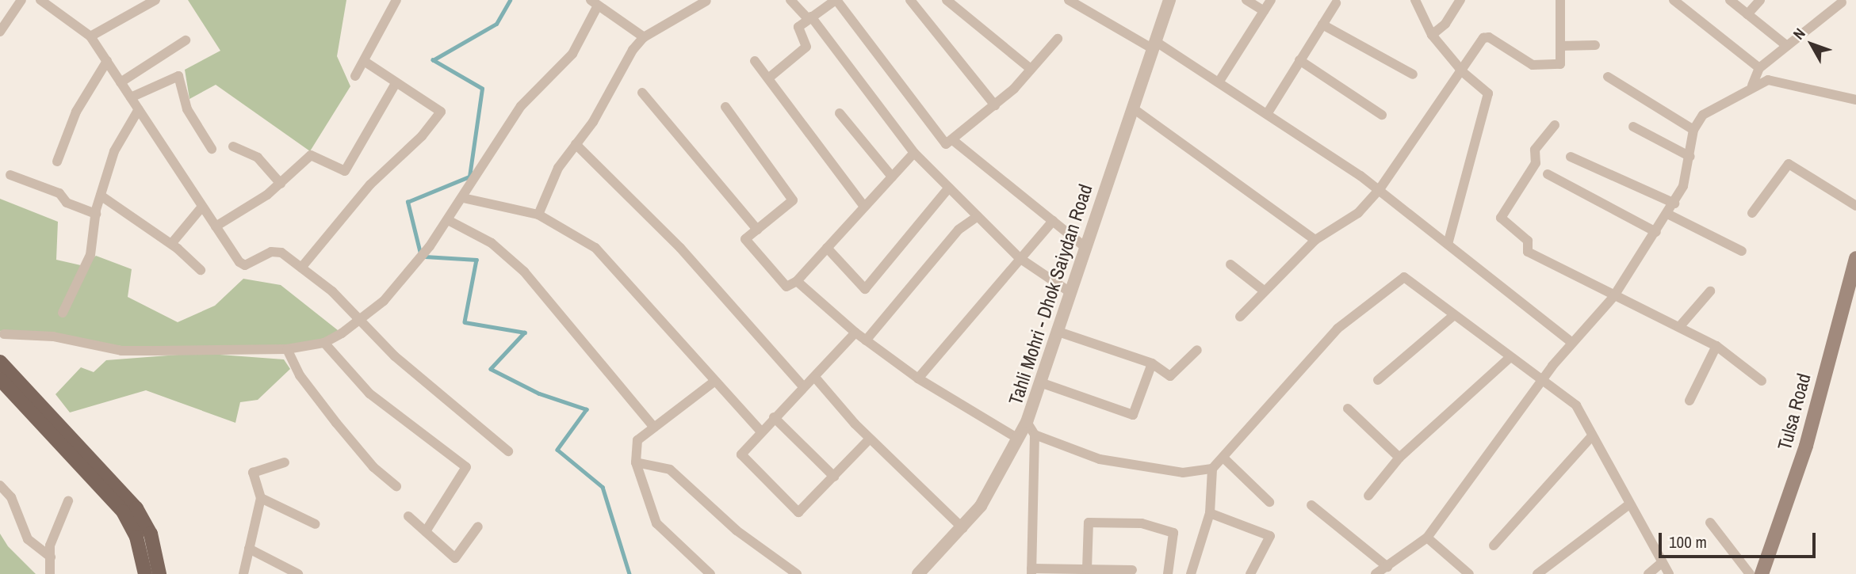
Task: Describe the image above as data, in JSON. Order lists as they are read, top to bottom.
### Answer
{
  "streets": {
    "main road": ["Tulsa Road"],
    "street": ["Tahli Mohri - Dhok Saiydan Road"]
  },
  "scale_bar": "100 m",
  "north": "top left"
}
